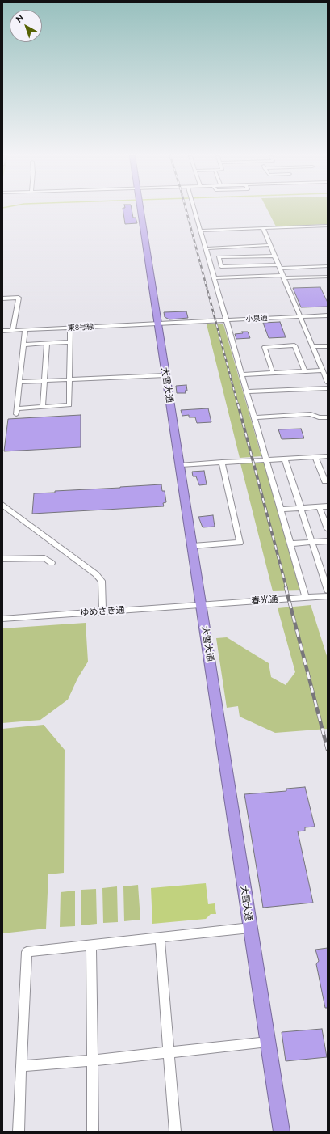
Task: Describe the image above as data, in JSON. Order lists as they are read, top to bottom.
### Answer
{
  "streets": {
    "highway": ["大雪大通"],
    "street": [
      "小泉通",
      "東8号線",
      "春光通",
      "ゆめさき通"
    ]
  },
  "crossings": [
    ["小泉通", "東8号線"],
    ["小泉通", "大雪大通"],
    ["東8号線", "大雪大通"],
    ["大雪大通", "春光通"],
    ["大雪大通", "ゆめさき通"],
    ["春光通", "ゆめさき通"]
  ],
  "north": "top left"
}
